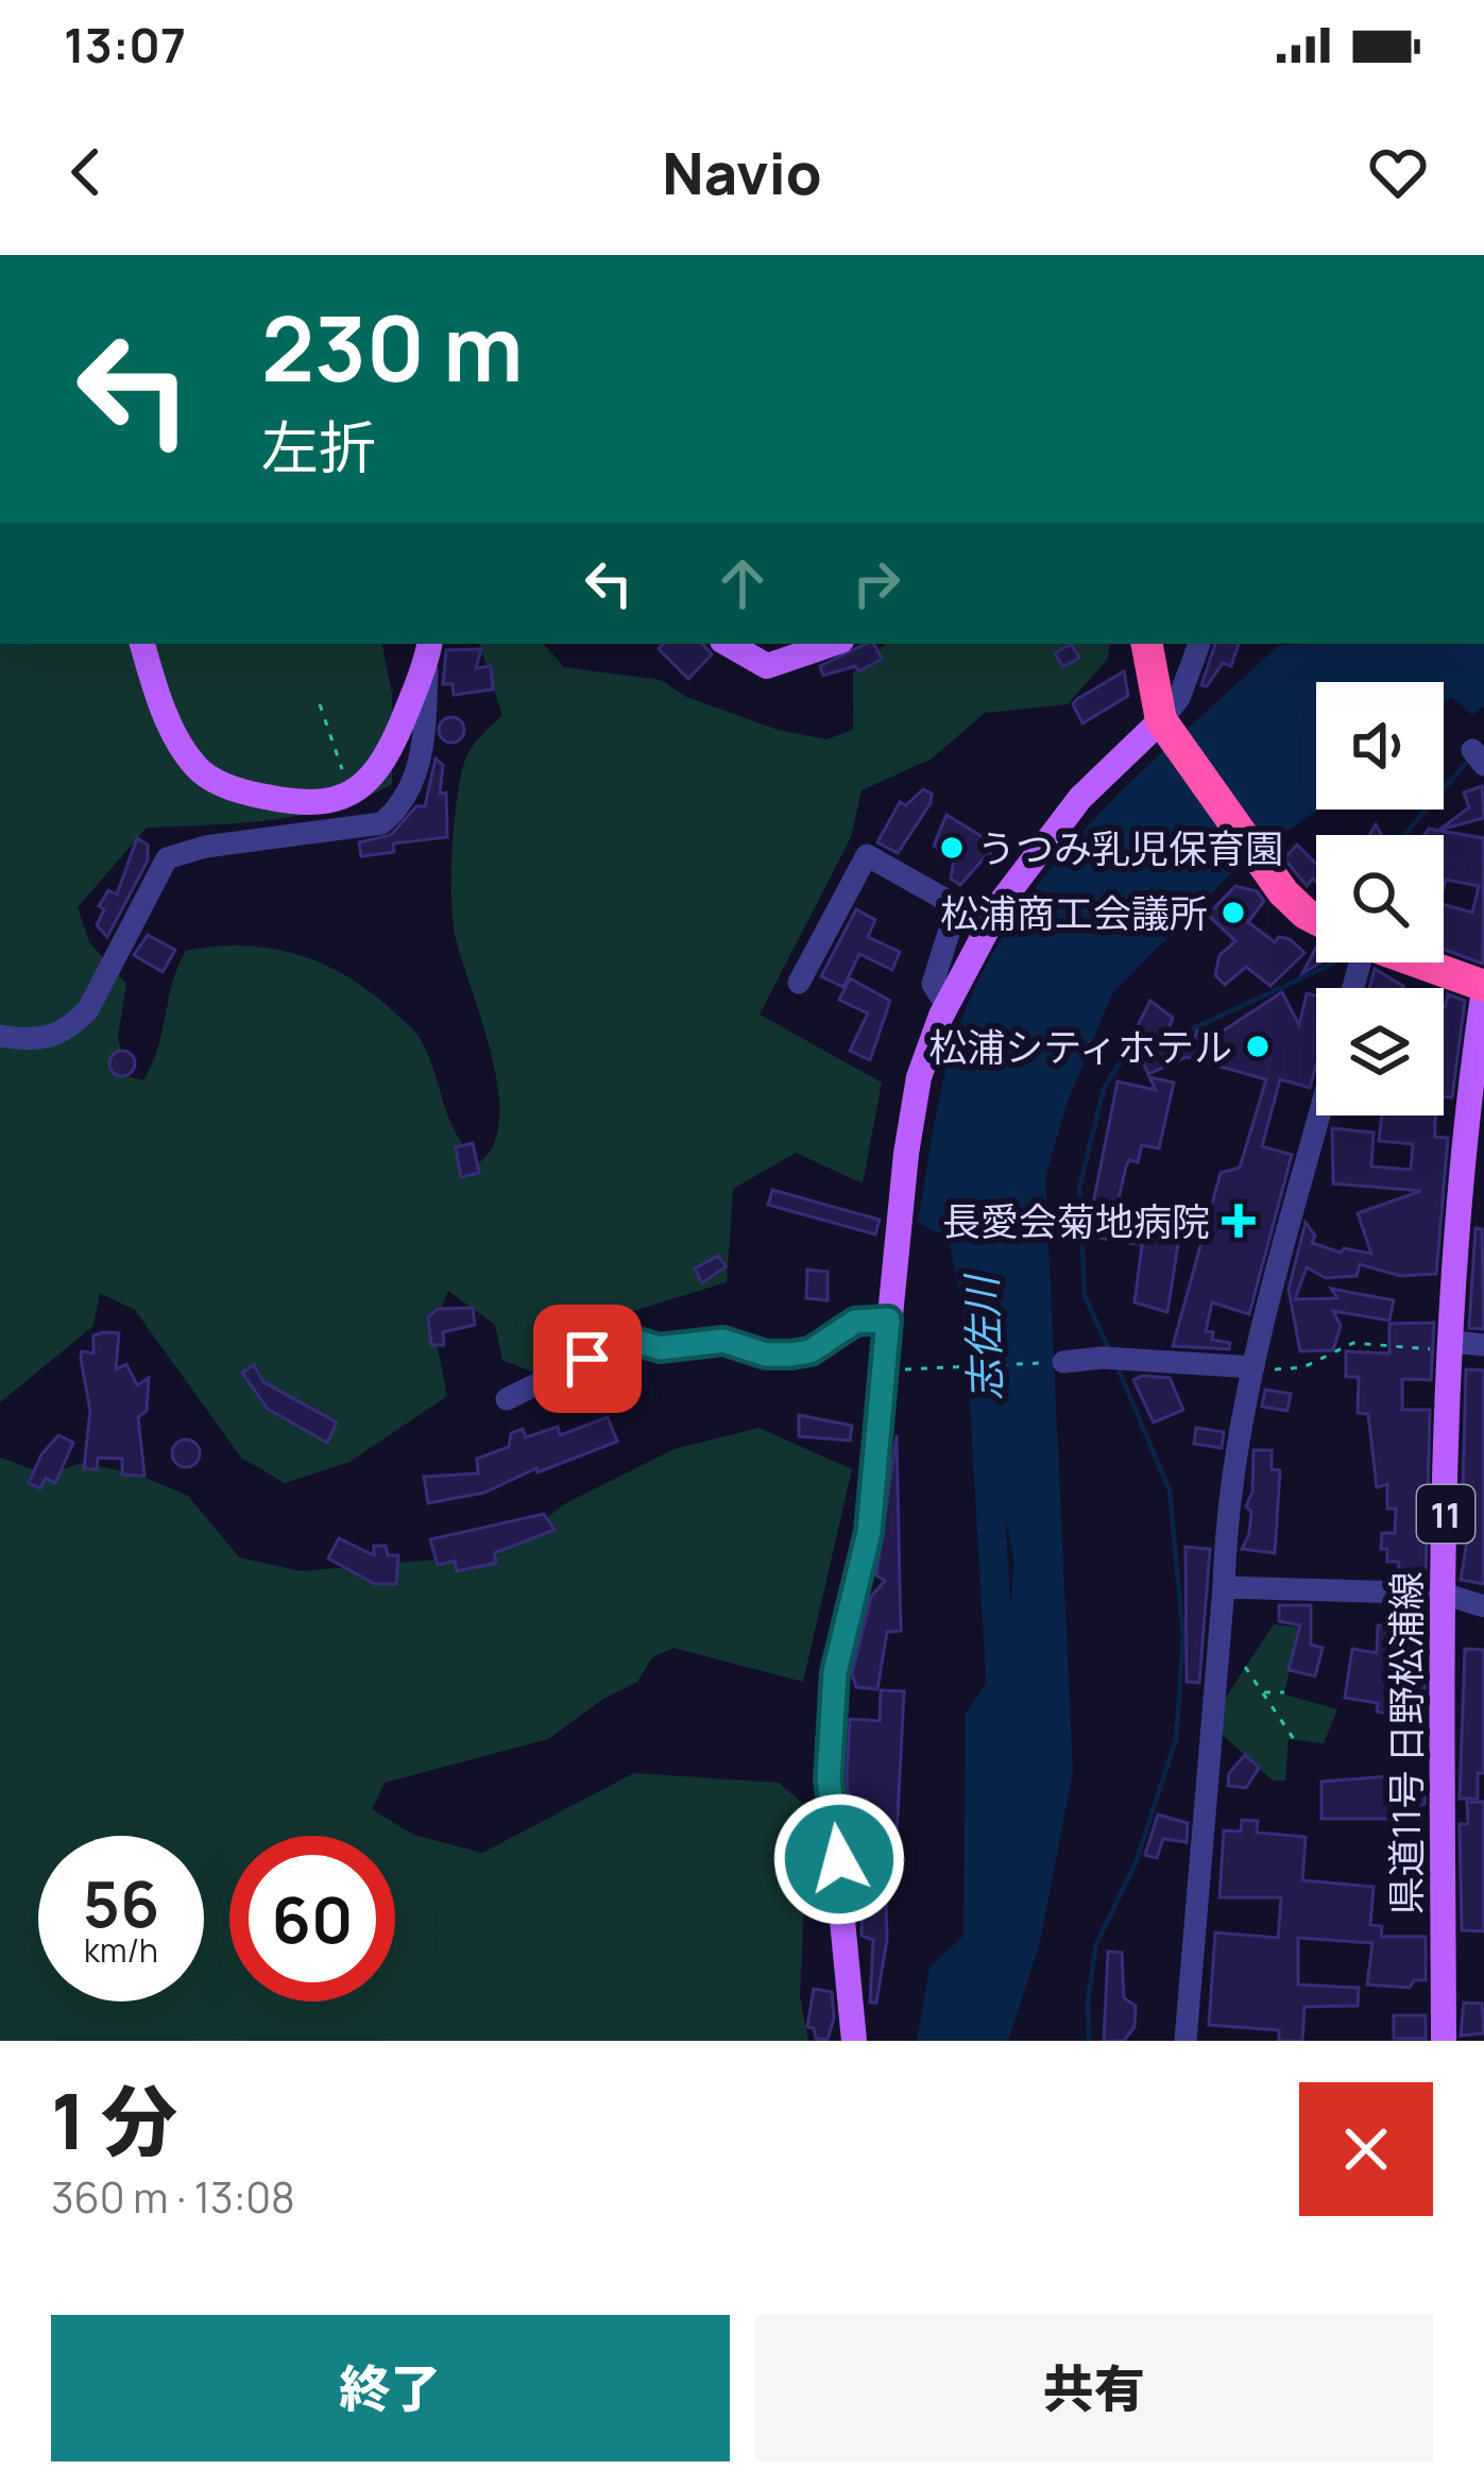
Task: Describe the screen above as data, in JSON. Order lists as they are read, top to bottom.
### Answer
{
  "streets": {
    "main road": ["11", "県道11号 日野松浦線"]
  },
  "water": ["志佐川"],
  "places": {
    "other": ["うつみ乳児保育園", "松浦商工会議所", "松浦シティホテル"],
    "health": ["長愛会菊地病院"]
  },
  "page": {
    "status": "13:07",
    "header": "Navio",
    "turn": ["230 m", "左折"],
    "speed": "56 km/h",
    "limit": "60",
    "heading": ["1 分", "360 m · 13:08"],
    "buttons": ["終了", "共有"]
  }
}
